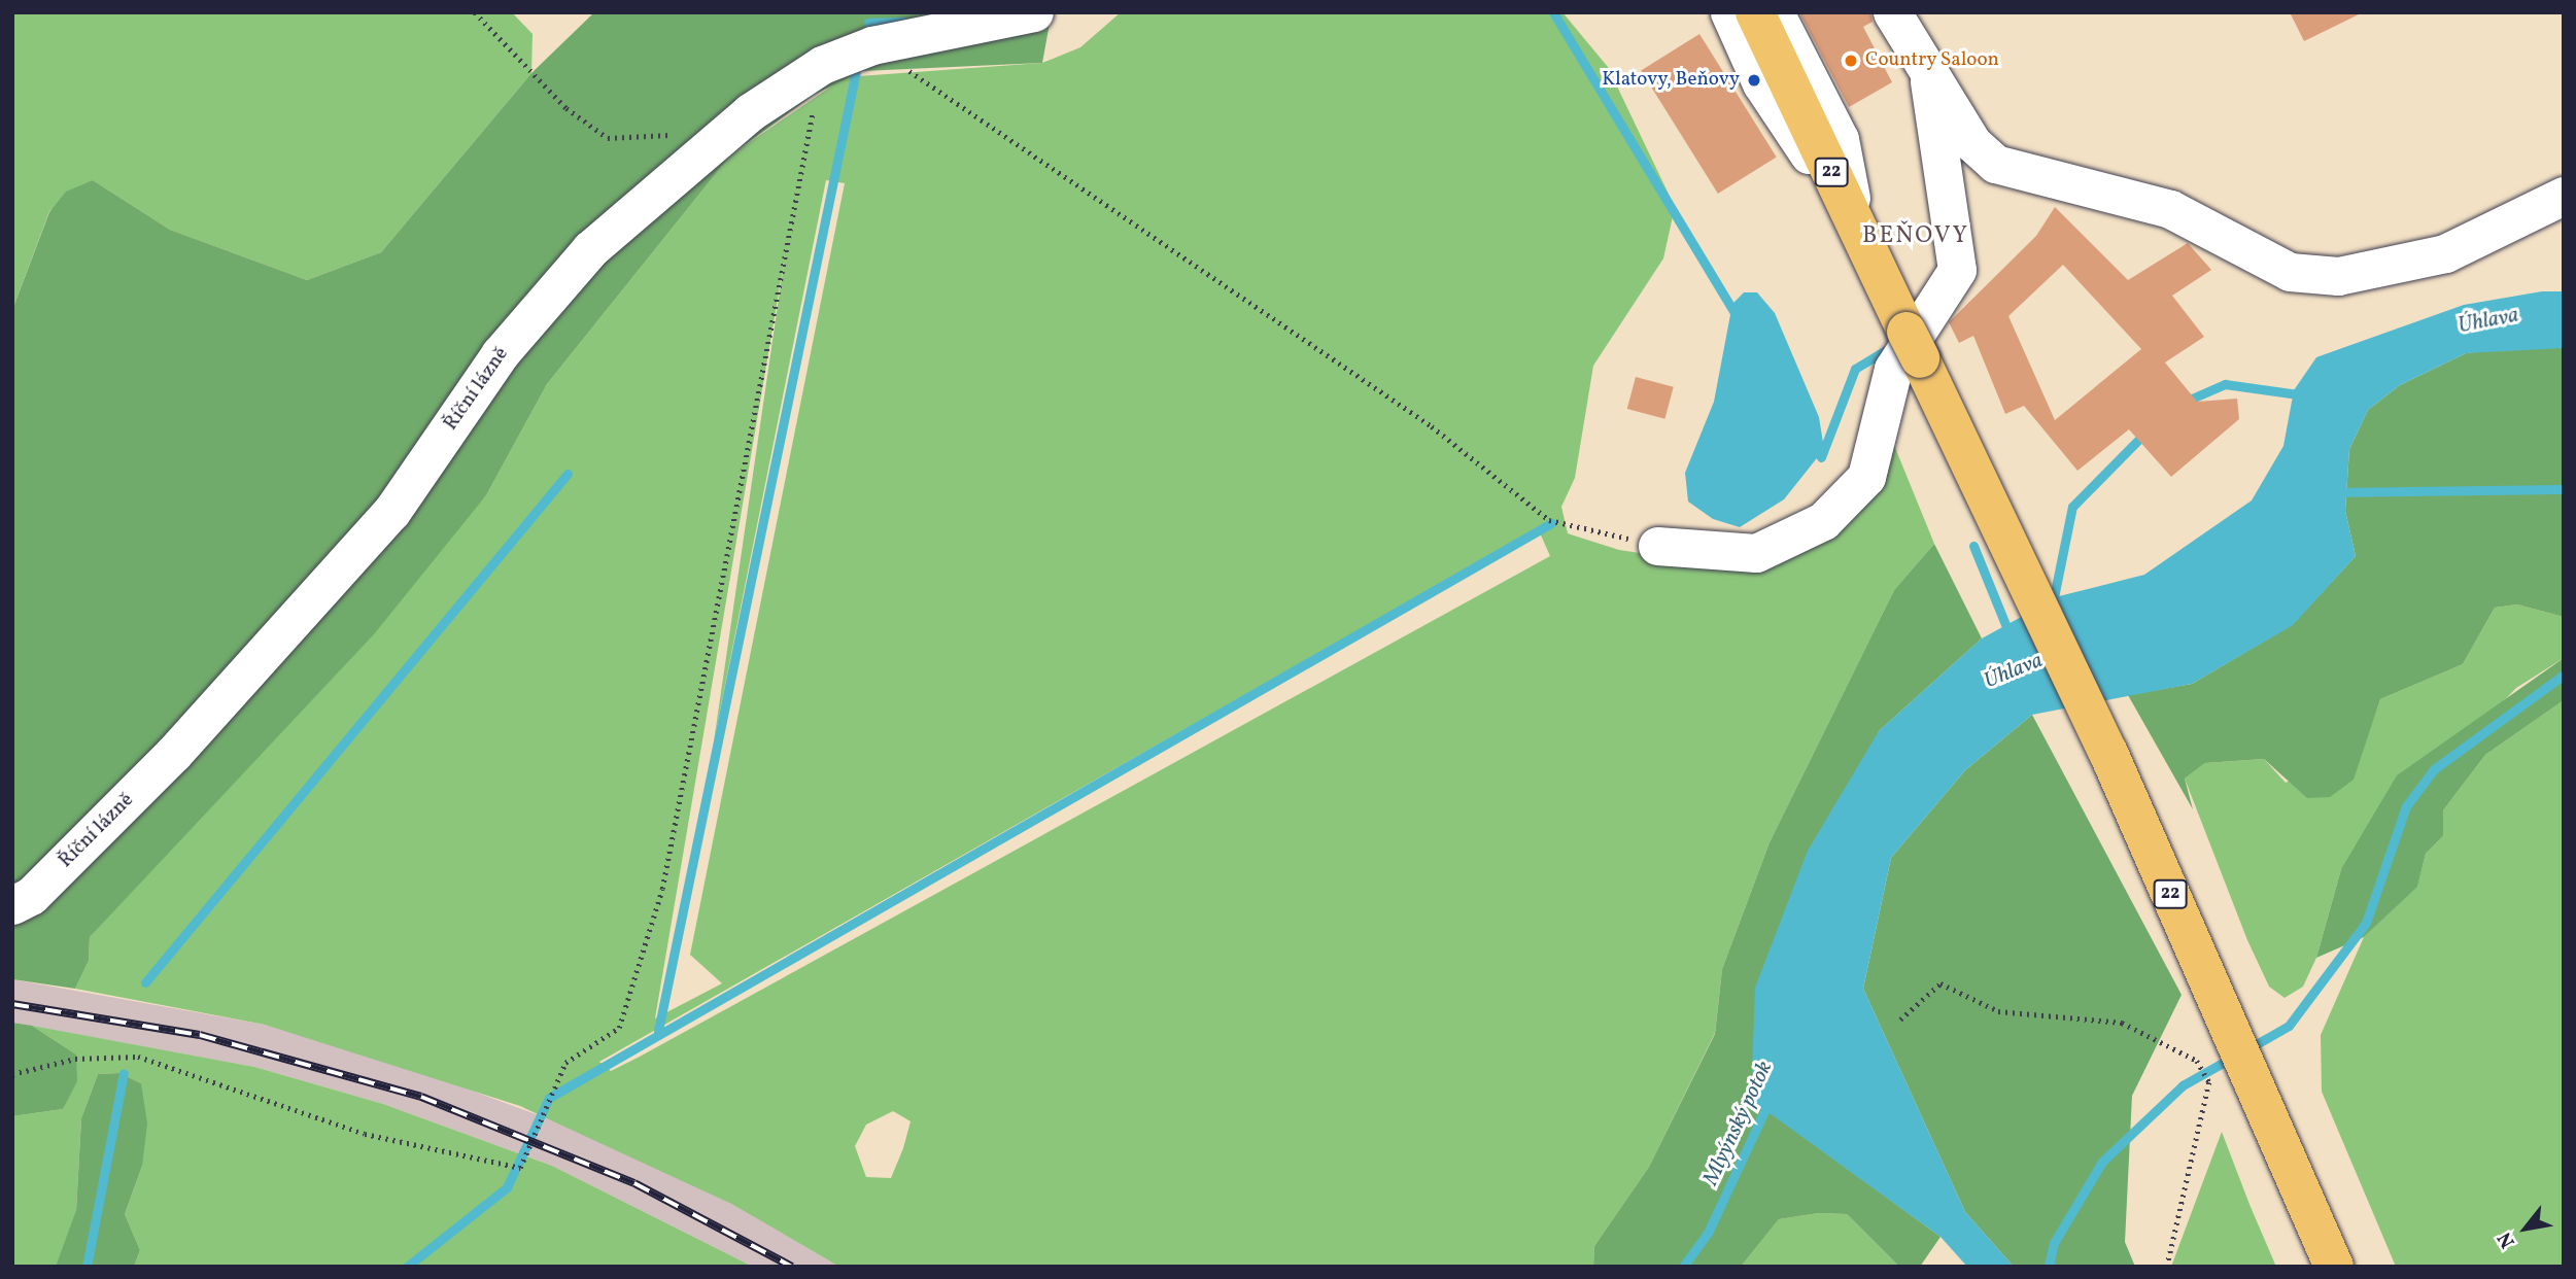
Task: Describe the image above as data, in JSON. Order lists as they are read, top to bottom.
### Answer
{
  "streets": {
    "main road": ["22"],
    "street": ["Říční lázně"]
  },
  "districts": ["BEŇOVY"],
  "water": ["Úhlava", "Mlyýnský potok"],
  "places": ["Country Saloon", "Klatovy, Beňovy"],
  "north": "bottom left"
}
